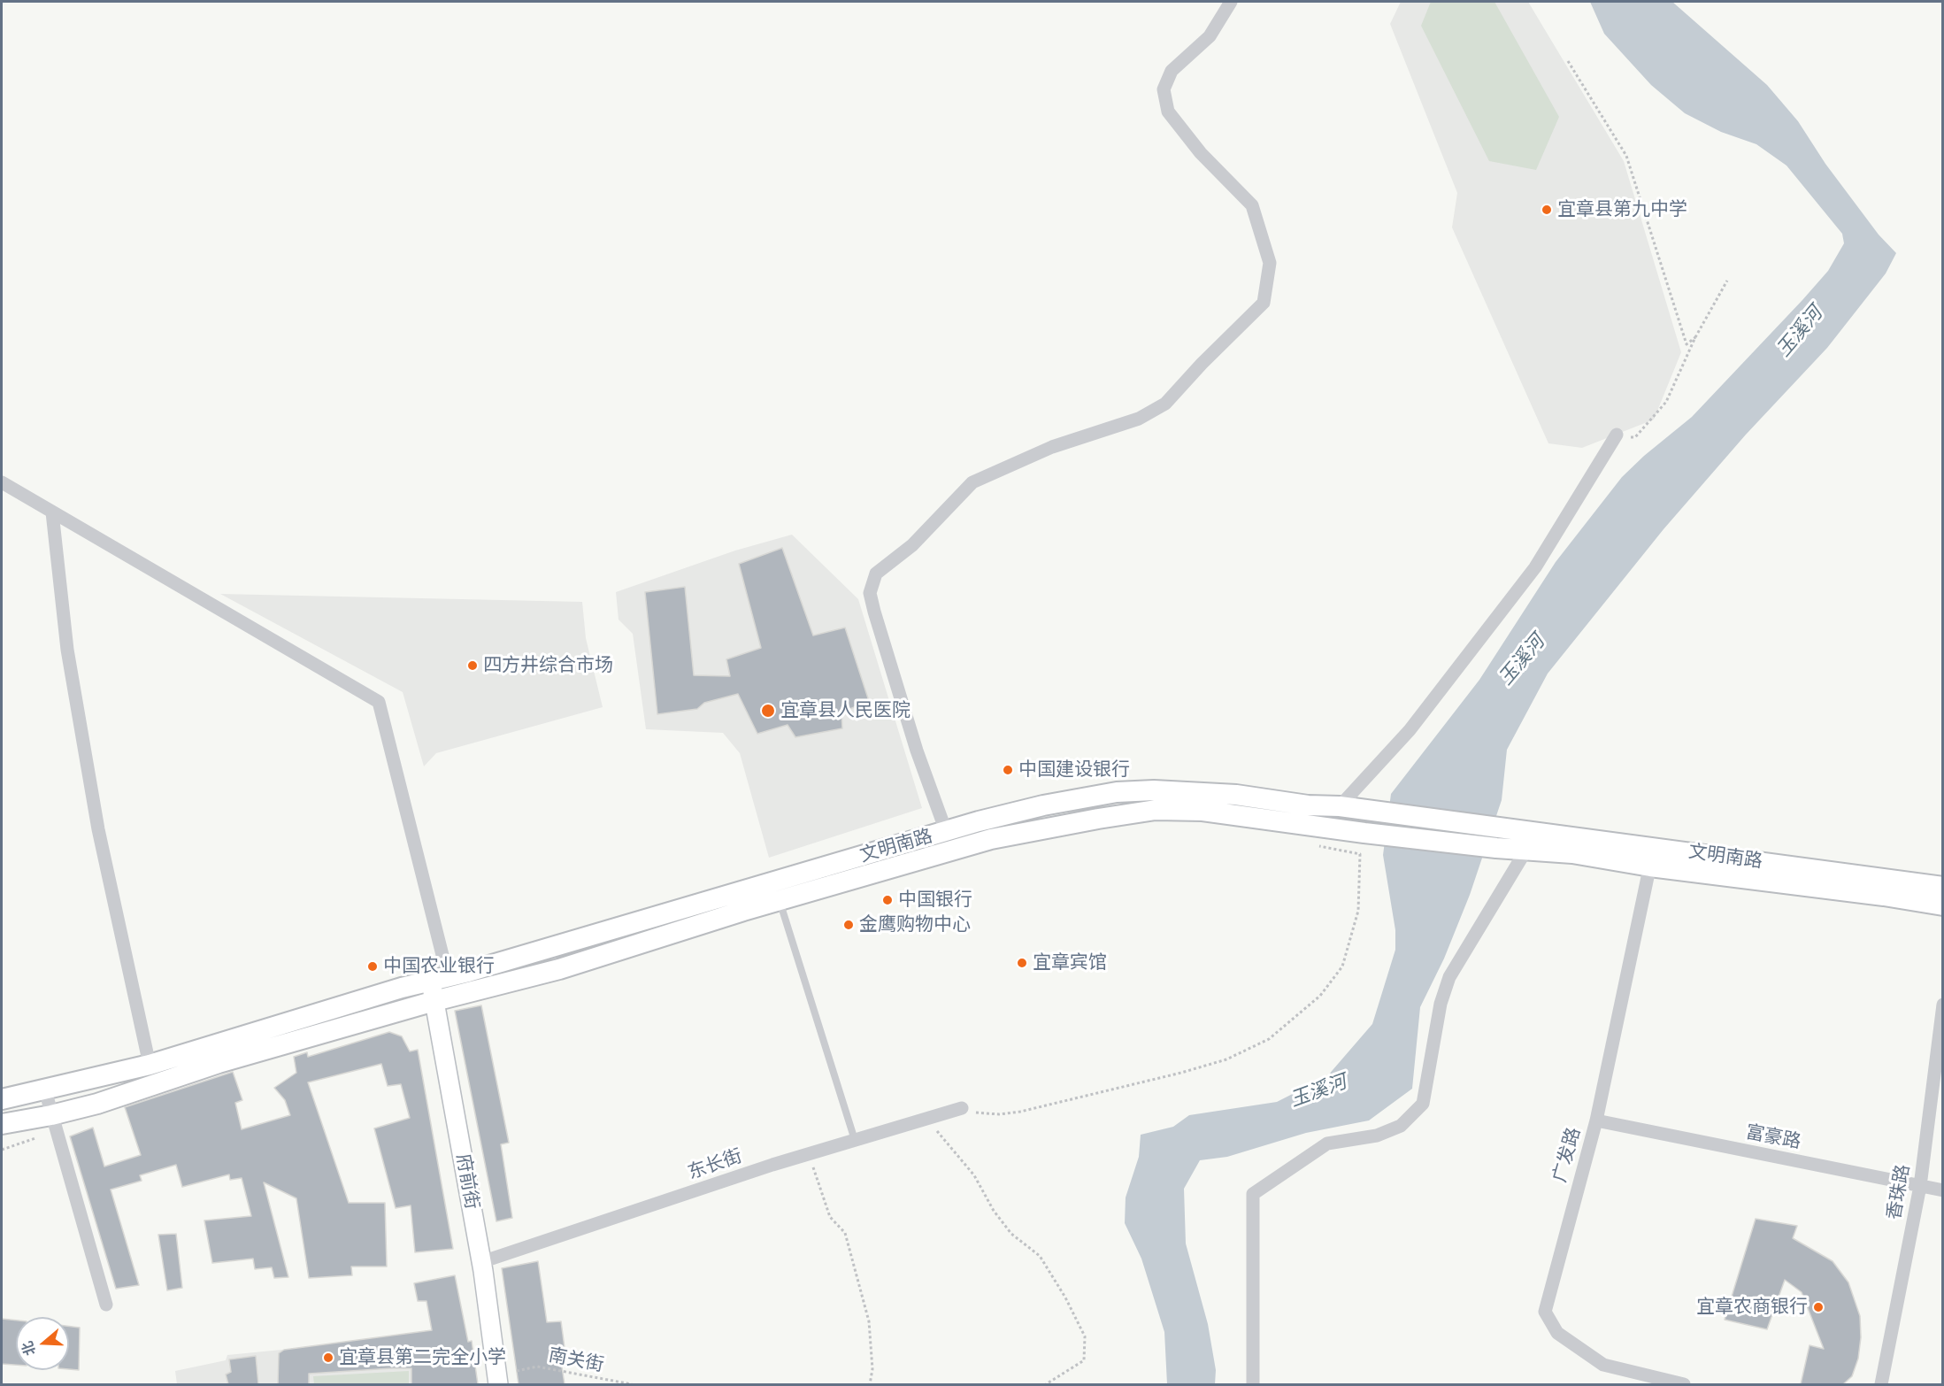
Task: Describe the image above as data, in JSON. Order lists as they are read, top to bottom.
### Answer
{
  "streets": {
    "main road": ["文明南路"],
    "street": [
      "富豪路",
      "广发路",
      "东长街",
      "府前街",
      "香珠路"
    ],
    "path": ["南关街"]
  },
  "crossings": [
    ["文明南路", "广发路"],
    ["文明南路", "府前街"],
    ["富豪路", "广发路"],
    ["富豪路", "香珠路"],
    ["东长街", "府前街"]
  ],
  "water": ["玉溪河"],
  "places": [
    "宜章县第九中学",
    "四方井综合市场",
    "宜章县人民医院",
    "中国建设银行",
    "中国银行",
    "金鹰购物中心",
    "宜章宾馆",
    "中国农业银行",
    "宜章农商银行",
    "宜章县第二完全小学"
  ],
  "north": "left"
}
